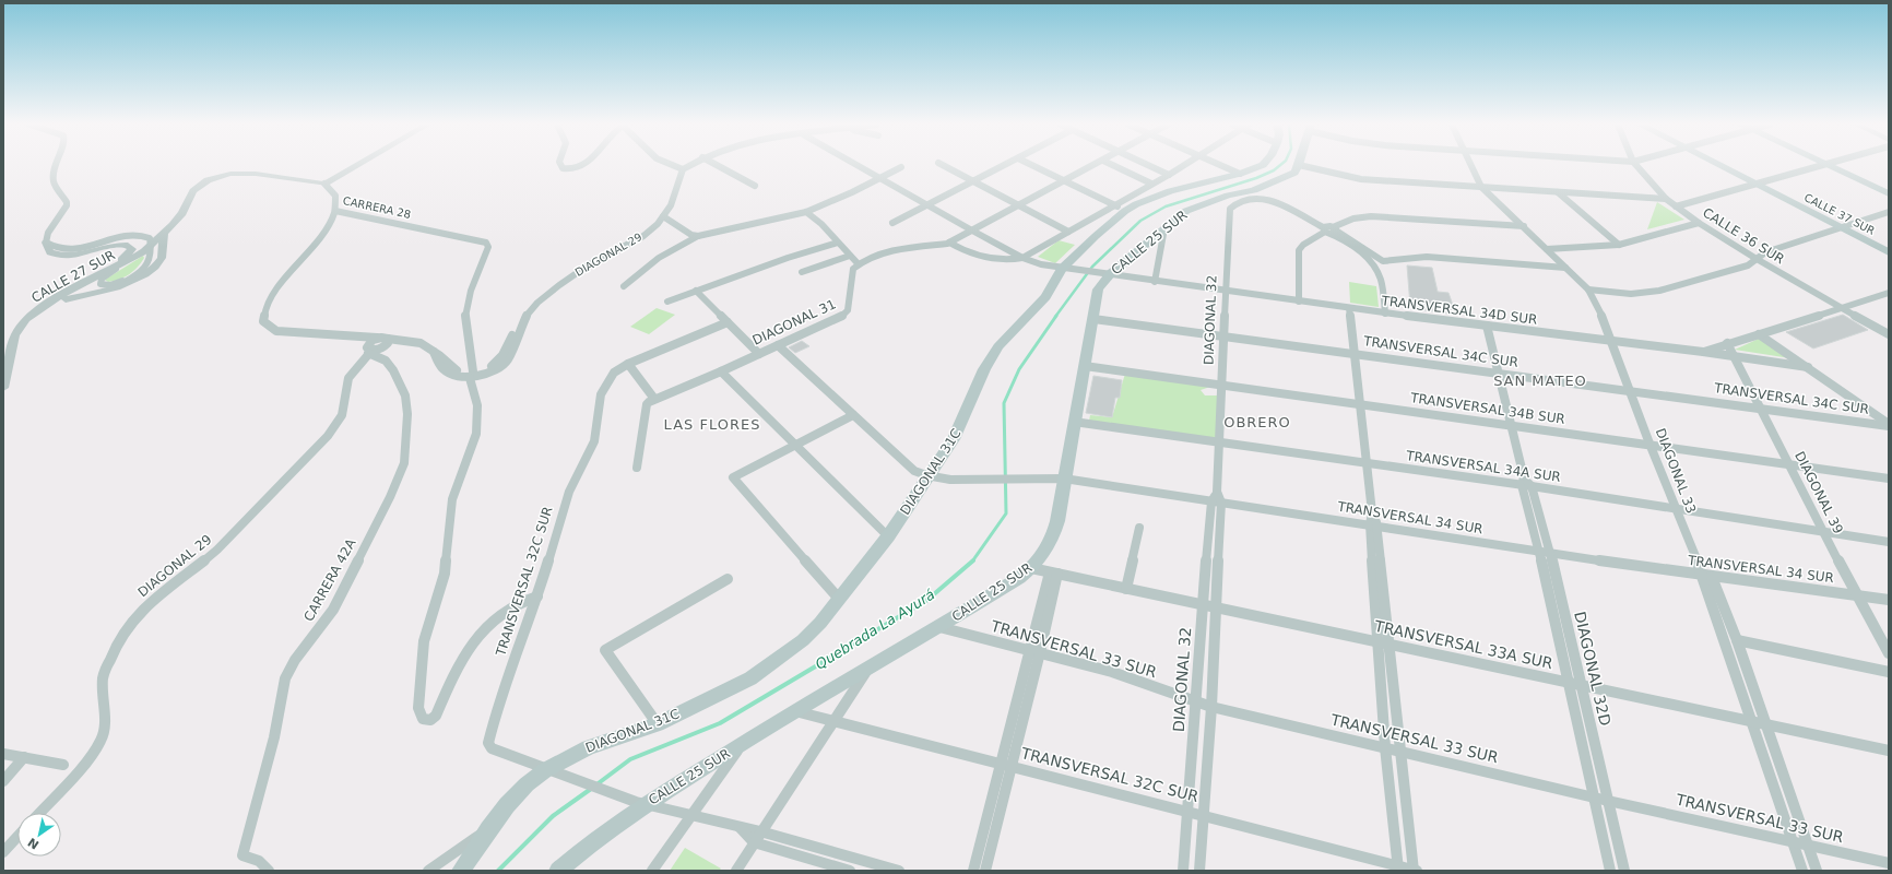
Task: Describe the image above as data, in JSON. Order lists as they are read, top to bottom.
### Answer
{
  "streets": {
    "main road": ["CALLE 37 SUR", "CALLE 25 SUR", "DIAGONAL 31C"],
    "street": [
      "CARRERA 28",
      "CALLE 36 SUR",
      "DIAGONAL 29",
      "CALLE 27 SUR",
      "TRANSVERSAL 34D SUR",
      "DIAGONAL 32",
      "DIAGONAL 31",
      "TRANSVERSAL 34C SUR",
      "TRANSVERSAL 34B SUR",
      "TRANSVERSAL 34A SUR",
      "DIAGONAL 33",
      "DIAGONAL 39",
      "TRANSVERSAL 34 SUR",
      "CARRERA 42A",
      "TRANSVERSAL 32C SUR",
      "TRANSVERSAL 33A SUR",
      "TRANSVERSAL 33 SUR",
      "DIAGONAL 32D"
    ]
  },
  "crossings": [
    ["CARRERA 28", "DIAGONAL 29"],
    ["CARRERA 28", "CALLE 27 SUR"],
    ["CALLE 25 SUR", "TRANSVERSAL 34D SUR"],
    ["CALLE 25 SUR", "TRANSVERSAL 34C SUR"],
    ["CALLE 25 SUR", "TRANSVERSAL 34B SUR"],
    ["CALLE 25 SUR", "TRANSVERSAL 34A SUR"],
    ["CALLE 25 SUR", "TRANSVERSAL 34 SUR"],
    ["CALLE 25 SUR", "TRANSVERSAL 32C SUR"],
    ["CALLE 25 SUR", "TRANSVERSAL 33A SUR"],
    ["CALLE 25 SUR", "TRANSVERSAL 33 SUR"],
    ["DIAGONAL 29", "CARRERA 42A"],
    ["TRANSVERSAL 34D SUR", "DIAGONAL 32"],
    ["TRANSVERSAL 34D SUR", "DIAGONAL 33"],
    ["TRANSVERSAL 34D SUR", "DIAGONAL 39"],
    ["TRANSVERSAL 34D SUR", "DIAGONAL 32D"],
    ["DIAGONAL 32", "TRANSVERSAL 34C SUR"],
    ["DIAGONAL 32", "TRANSVERSAL 34B SUR"],
    ["DIAGONAL 32", "TRANSVERSAL 34A SUR"],
    ["DIAGONAL 32", "TRANSVERSAL 34 SUR"],
    ["DIAGONAL 32", "TRANSVERSAL 32C SUR"],
    ["DIAGONAL 32", "TRANSVERSAL 33A SUR"],
    ["DIAGONAL 32", "TRANSVERSAL 33 SUR"],
    ["TRANSVERSAL 34C SUR", "DIAGONAL 33"],
    ["TRANSVERSAL 34C SUR", "DIAGONAL 39"],
    ["TRANSVERSAL 34C SUR", "DIAGONAL 32D"],
    ["TRANSVERSAL 34B SUR", "DIAGONAL 33"],
    ["TRANSVERSAL 34B SUR", "DIAGONAL 39"],
    ["TRANSVERSAL 34B SUR", "DIAGONAL 32D"],
    ["TRANSVERSAL 34A SUR", "DIAGONAL 33"],
    ["TRANSVERSAL 34A SUR", "DIAGONAL 39"],
    ["TRANSVERSAL 34A SUR", "DIAGONAL 32D"],
    ["DIAGONAL 33", "TRANSVERSAL 34 SUR"],
    ["DIAGONAL 33", "TRANSVERSAL 33A SUR"],
    ["DIAGONAL 33", "TRANSVERSAL 33 SUR"],
    ["DIAGONAL 31C", "TRANSVERSAL 34 SUR"],
    ["DIAGONAL 31C", "TRANSVERSAL 32C SUR"],
    ["DIAGONAL 39", "TRANSVERSAL 34 SUR"],
    ["TRANSVERSAL 34 SUR", "DIAGONAL 32D"],
    ["TRANSVERSAL 33A SUR", "DIAGONAL 32D"],
    ["TRANSVERSAL 33 SUR", "DIAGONAL 32D"]
  ],
  "districts": ["SAN MATEO", "OBRERO", "LAS FLORES"],
  "water": ["Quebrada La Ayurá"],
  "north": "bottom left"
}
